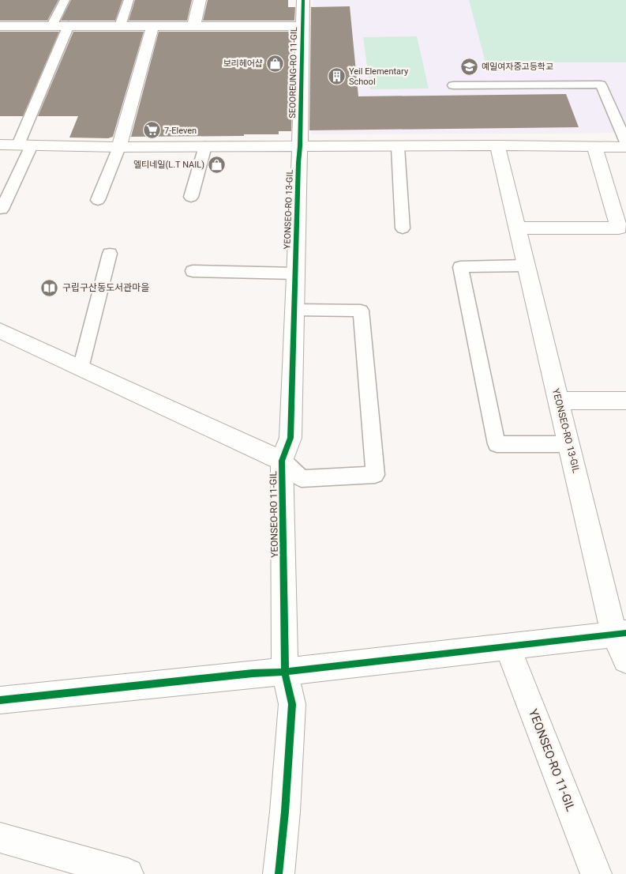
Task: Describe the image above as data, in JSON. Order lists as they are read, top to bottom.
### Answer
{
  "streets": {
    "street": ["SEOOREUNG-RO 11-GIL", "YEONSEO-RO 13-GIL", "YEONSEO-RO 11-GIL"]
  },
  "crossings": [
    ["SEOOREUNG-RO 11-GIL", "YEONSEO-RO 13-GIL"],
    ["YEONSEO-RO 13-GIL", "YEONSEO-RO 11-GIL"]
  ],
  "places": {
    "shop": ["보리헤어샵", "엘티네일(L.T NAIL)"],
    "school or university": ["예일여자중고등학교"],
    "building": ["Yeil Elementary School"],
    "supermarket": ["7-Eleven"],
    "library": ["구립구산동도서관마을"]
  }
}
